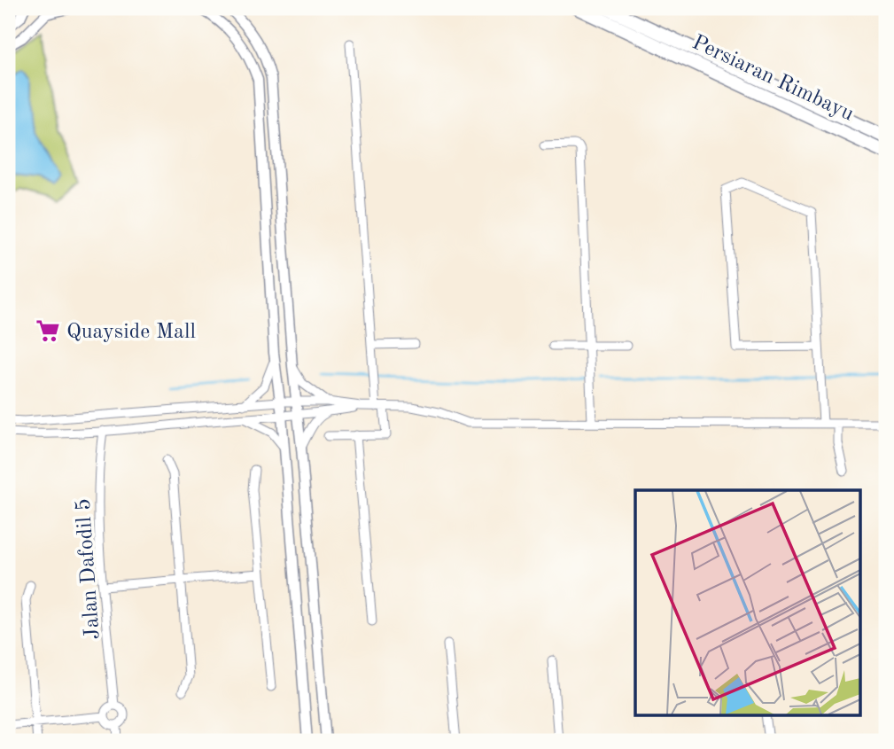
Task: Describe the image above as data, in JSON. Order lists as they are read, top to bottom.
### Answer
{
  "streets": {
    "main road": ["Persiaran Rimbayu"],
    "street": ["Jalan Dafodil 5"]
  },
  "places": {
    "supermarket": ["Quayside Mall"]
  }
}
